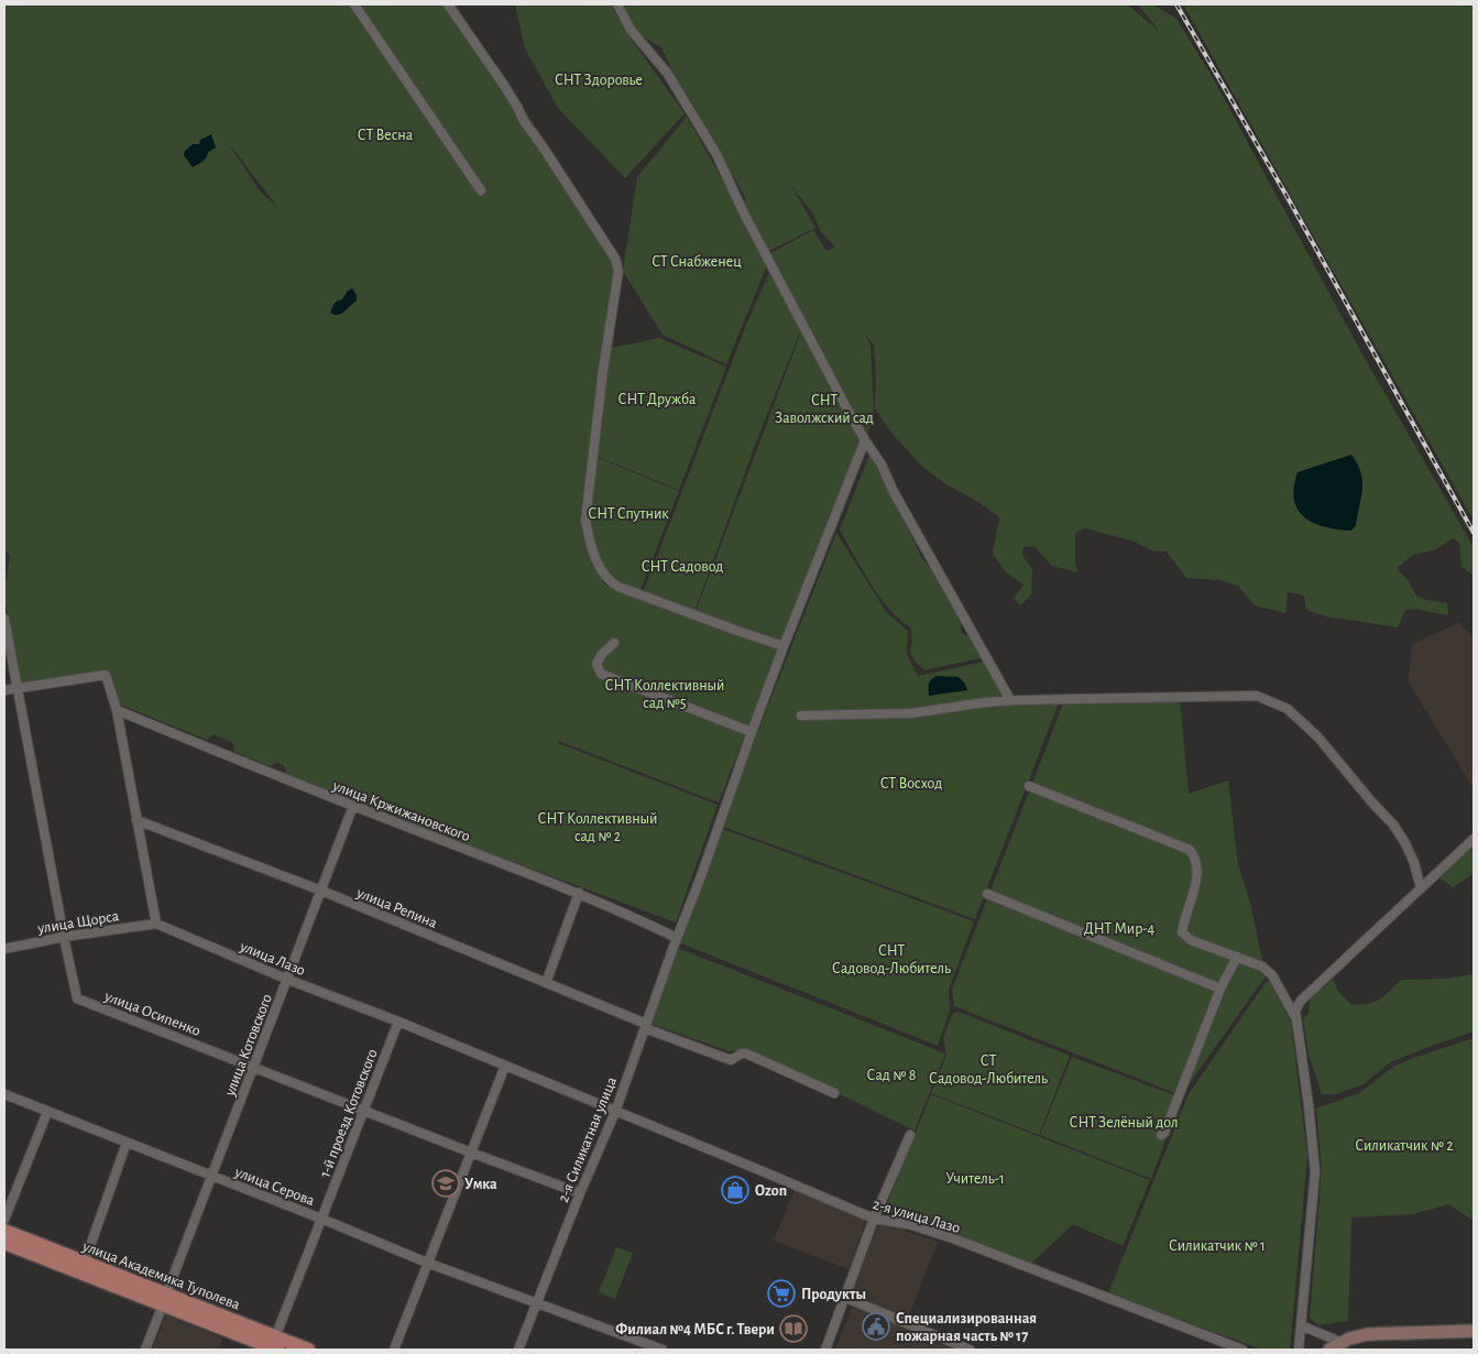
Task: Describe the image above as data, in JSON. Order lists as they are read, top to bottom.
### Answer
{
  "streets": {
    "main road": ["улица Академика Туполева"],
    "street": [
      "улица Кржижановского",
      "улица Репина",
      "улица Щорса",
      "улица Лазо",
      "улица Осипенко",
      "улица Котовского",
      "1-й проезд Котовского",
      "2-я Силикатная улица",
      "улица Серова",
      "2-я улица Лазо"
    ]
  },
  "crossings": [
    ["улица Кржижановского", "улица Котовского"],
    ["улица Кржижановского", "2-я Силикатная улица"],
    ["улица Репина", "улица Котовского"],
    ["улица Репина", "2-я Силикатная улица"],
    ["улица Щорса", "улица Лазо"],
    ["улица Щорса", "улица Осипенко"],
    ["улица Лазо", "улица Котовского"],
    ["улица Лазо", "1-й проезд Котовского"],
    ["улица Лазо", "2-я Силикатная улица"],
    ["улица Лазо", "2-я улица Лазо"],
    ["улица Осипенко", "улица Котовского"],
    ["улица Осипенко", "1-й проезд Котовского"],
    ["улица Осипенко", "2-я Силикатная улица"],
    ["улица Котовского", "улица Серова"],
    ["улица Котовского", "улица Академика Туполева"],
    ["1-й проезд Котовского", "улица Серова"],
    ["1-й проезд Котовского", "улица Академика Туполева"],
    ["2-я Силикатная улица", "улица Серова"],
    ["2-я Силикатная улица", "2-я улица Лазо"]
  ],
  "parks": [
    "СНТ Здоровье",
    "СТ Весна",
    "СТ Снабженец",
    "СНТ Дружба",
    "СНТ Заволжский сад",
    "СНТ Спутник",
    "СНТ Садовод",
    "СНТ Коллективный сад №5",
    "СТ Восход",
    "СНТ Коллективный сад № 2",
    "ДНТ Мир-4",
    "СНТ Садовод-Любитель",
    "СТ Садовод-Любитель",
    "Сад № 8",
    "СНТ Зелёный дол",
    "Силикатчик № 2",
    "Учитель-1",
    "Силикатчик № 1"
  ],
  "places": {
    "school or university": ["Умка"],
    "shop": ["Ozon"],
    "supermarket": ["Продукты"],
    "public building": ["Специализированная пожарная часть № 17"],
    "library": ["Филиал №4 МБС г. Твери"]
  }
}
